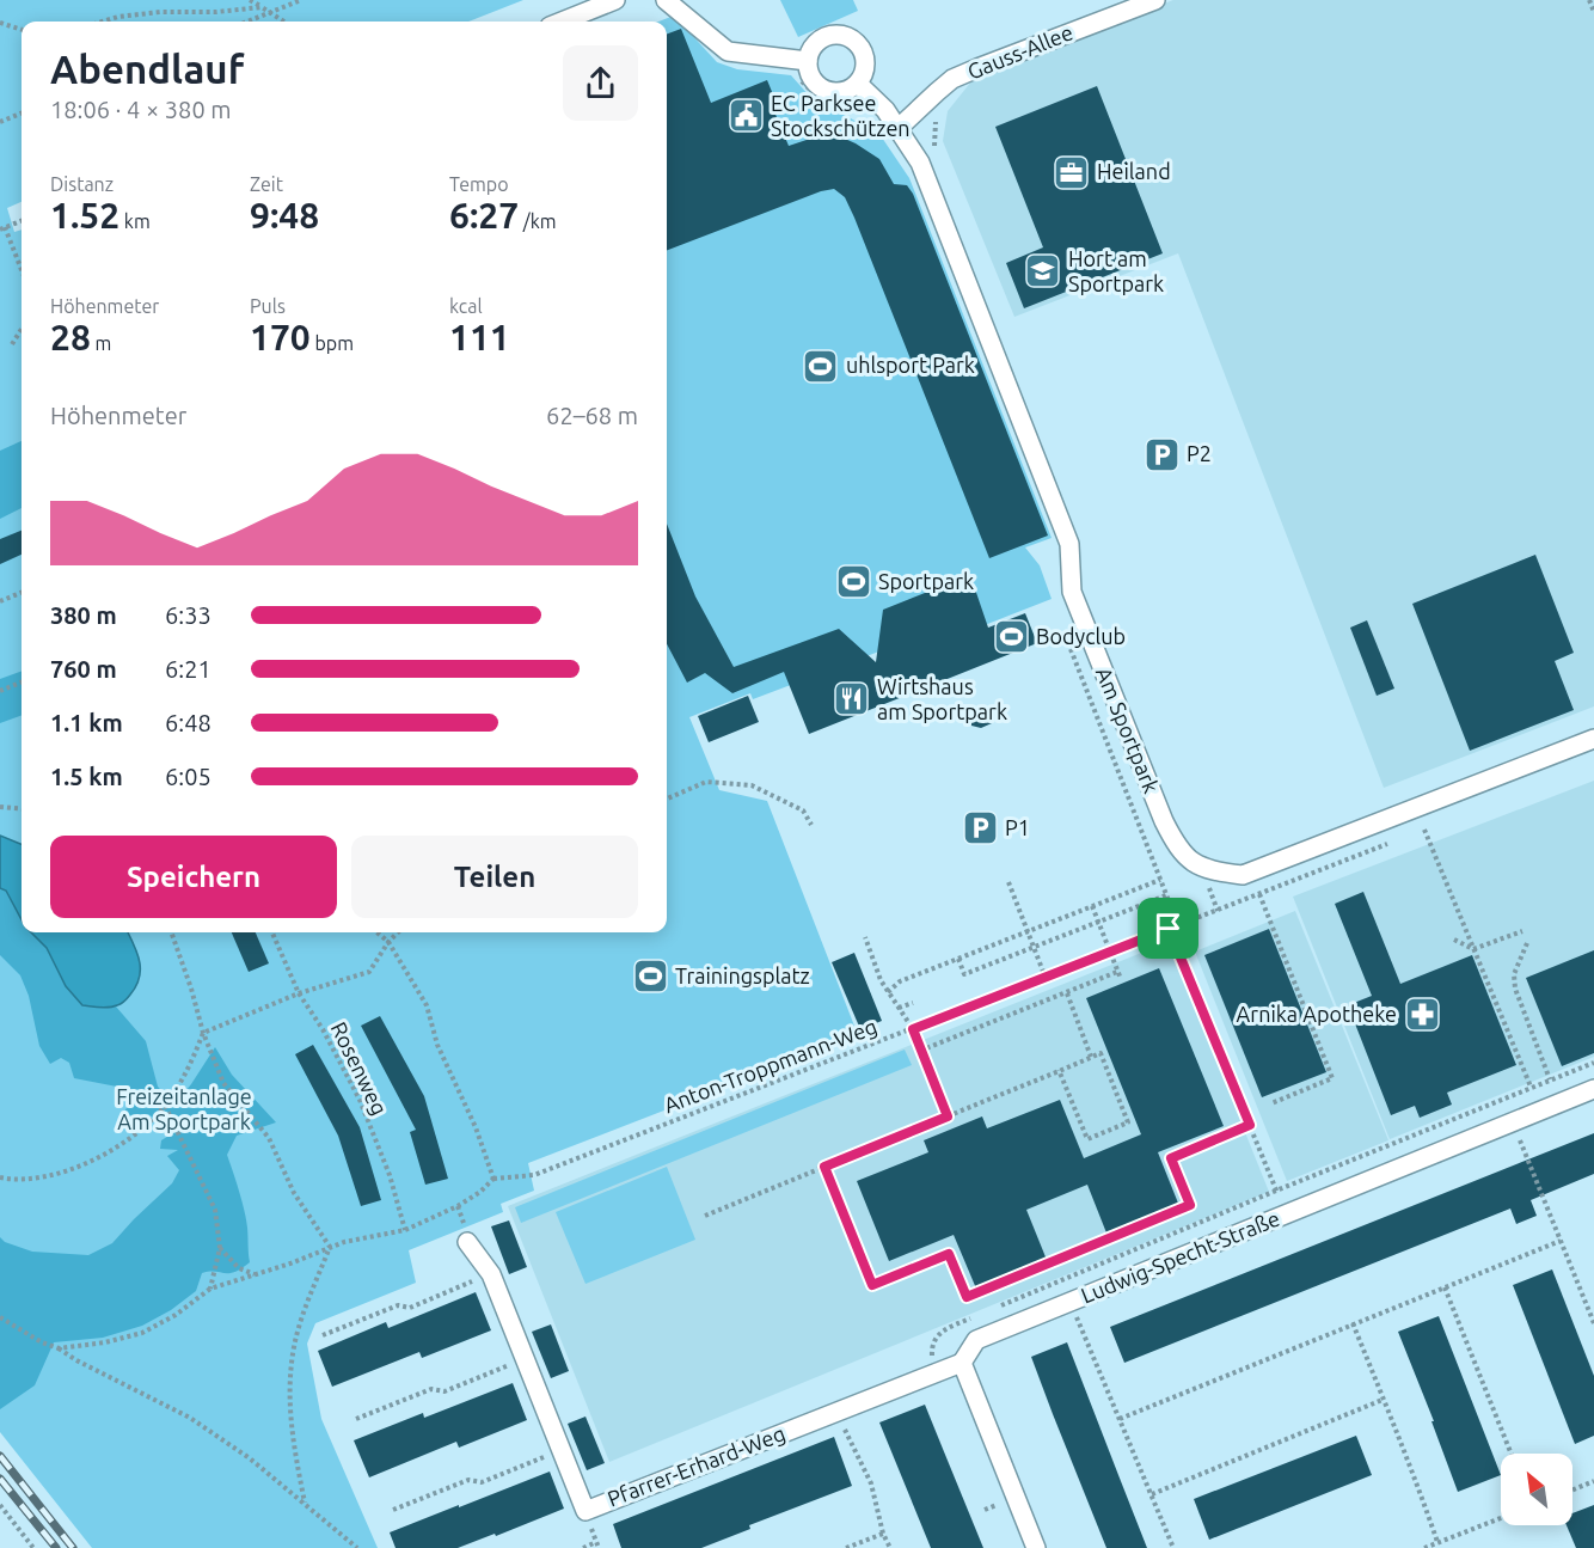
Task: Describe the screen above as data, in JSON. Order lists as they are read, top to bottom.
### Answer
{
  "streets": {
    "street": [
      "Gauss-Allee",
      "Am Sportpark",
      "Ludwig-Specht-Straße",
      "Pfarrer-Erhard-Weg"
    ],
    "path": ["Anton-Troppmann-Weg", "Rosenweg"]
  },
  "crossings": [
    ["Gauss-Allee", "Am Sportpark"],
    ["Ludwig-Specht-Straße", "Pfarrer-Erhard-Weg"]
  ],
  "parks": ["Freizeitanlage Am Sportpark"],
  "places": {
    "public building": ["EC Parksee Stockschützen"],
    "office": ["Heiland"],
    "school or university": ["Hort am Sportpark"],
    "sports": [
      "uhlsport Park",
      "Sportpark",
      "Bodyclub",
      "Trainingsplatz"
    ],
    "parking": ["P2", "P1"],
    "restaurant": ["Wirtshaus am Sportpark"],
    "pharmacy": ["Arnika Apotheke"]
  },
  "north": "top left",
  "page": {
    "heading": ["Abendlauf", "18:06 · 4 × 380 m"],
    "stats": [
      ["Distanz", "1.52 km"],
      ["Zeit", "9:48"],
      ["Tempo", "6:27 /km"],
      ["Höhenmeter", "28 m"],
      ["Puls", "170 bpm"],
      ["kcal", "111"]
    ],
    "chart": ["Höhenmeter", "62–68 m"],
    "list": [
      {
        "name": "380 m",
        "note": "6:33"
      },
      {
        "name": "760 m",
        "note": "6:21"
      },
      {
        "name": "1.1 km",
        "note": "6:48"
      },
      {
        "name": "1.5 km",
        "note": "6:05"
      }
    ],
    "buttons": ["Speichern", "Teilen"]
  }
}
